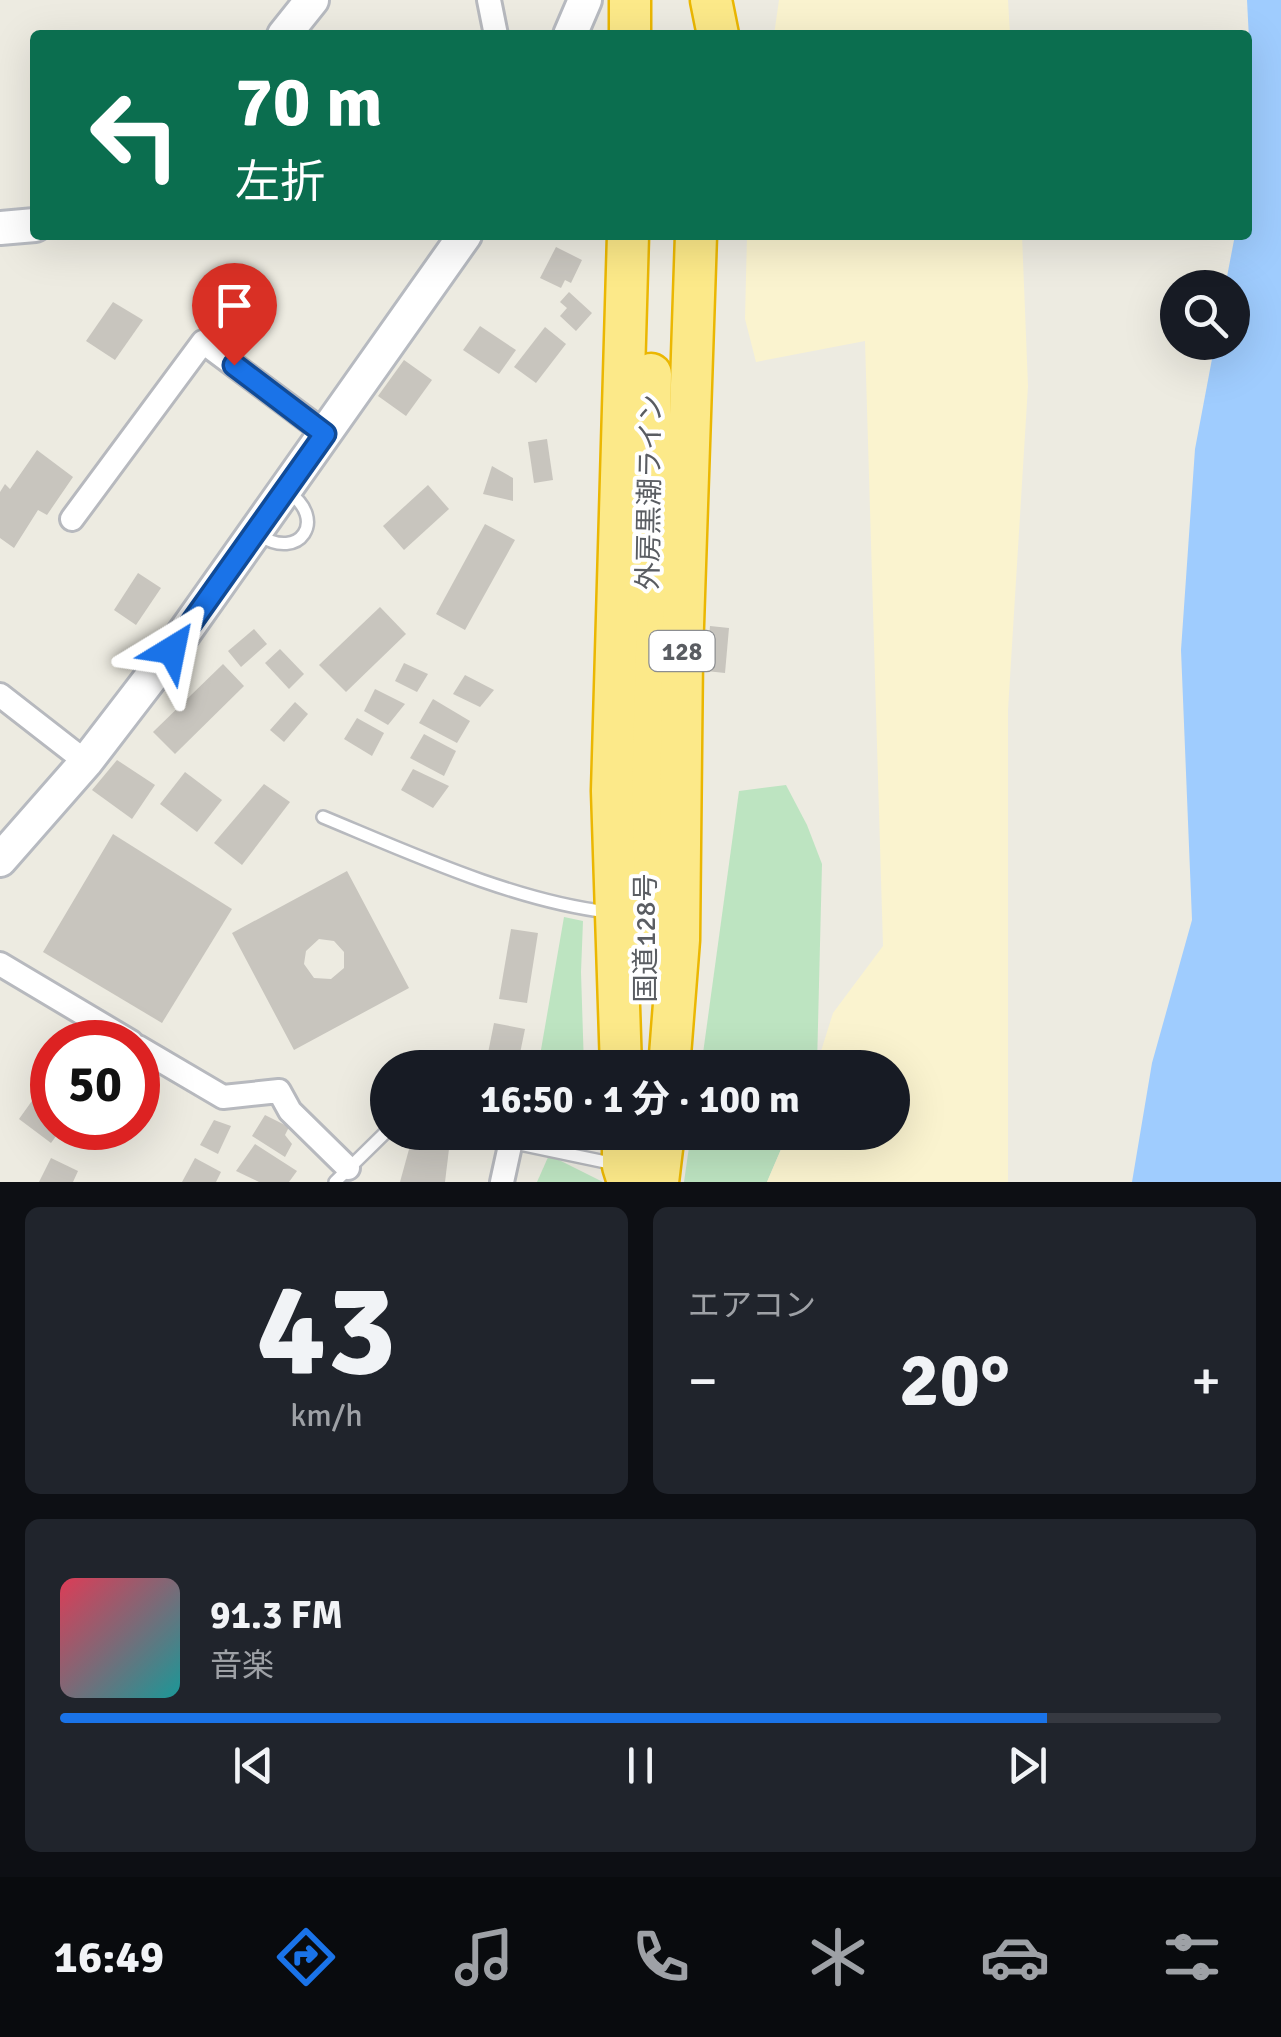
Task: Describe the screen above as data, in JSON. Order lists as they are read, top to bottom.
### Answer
{
  "streets": {
    "highway": ["外房黒潮ライン", "128", "国道128号"]
  },
  "crossings": [
    ["外房黒潮ライン", "国道128号"]
  ],
  "page": {
    "turn": ["70 m", "左折"],
    "limit": "50",
    "trip": "16:50 · 1 分 · 100 m",
    "tile": [
      ["43", "km/h"],
      "エアコン"
    ],
    "heat": ["−", "20°", "+"],
    "song": ["91.3 FM", "音楽"],
    "tabs": "16:49"
  }
}
